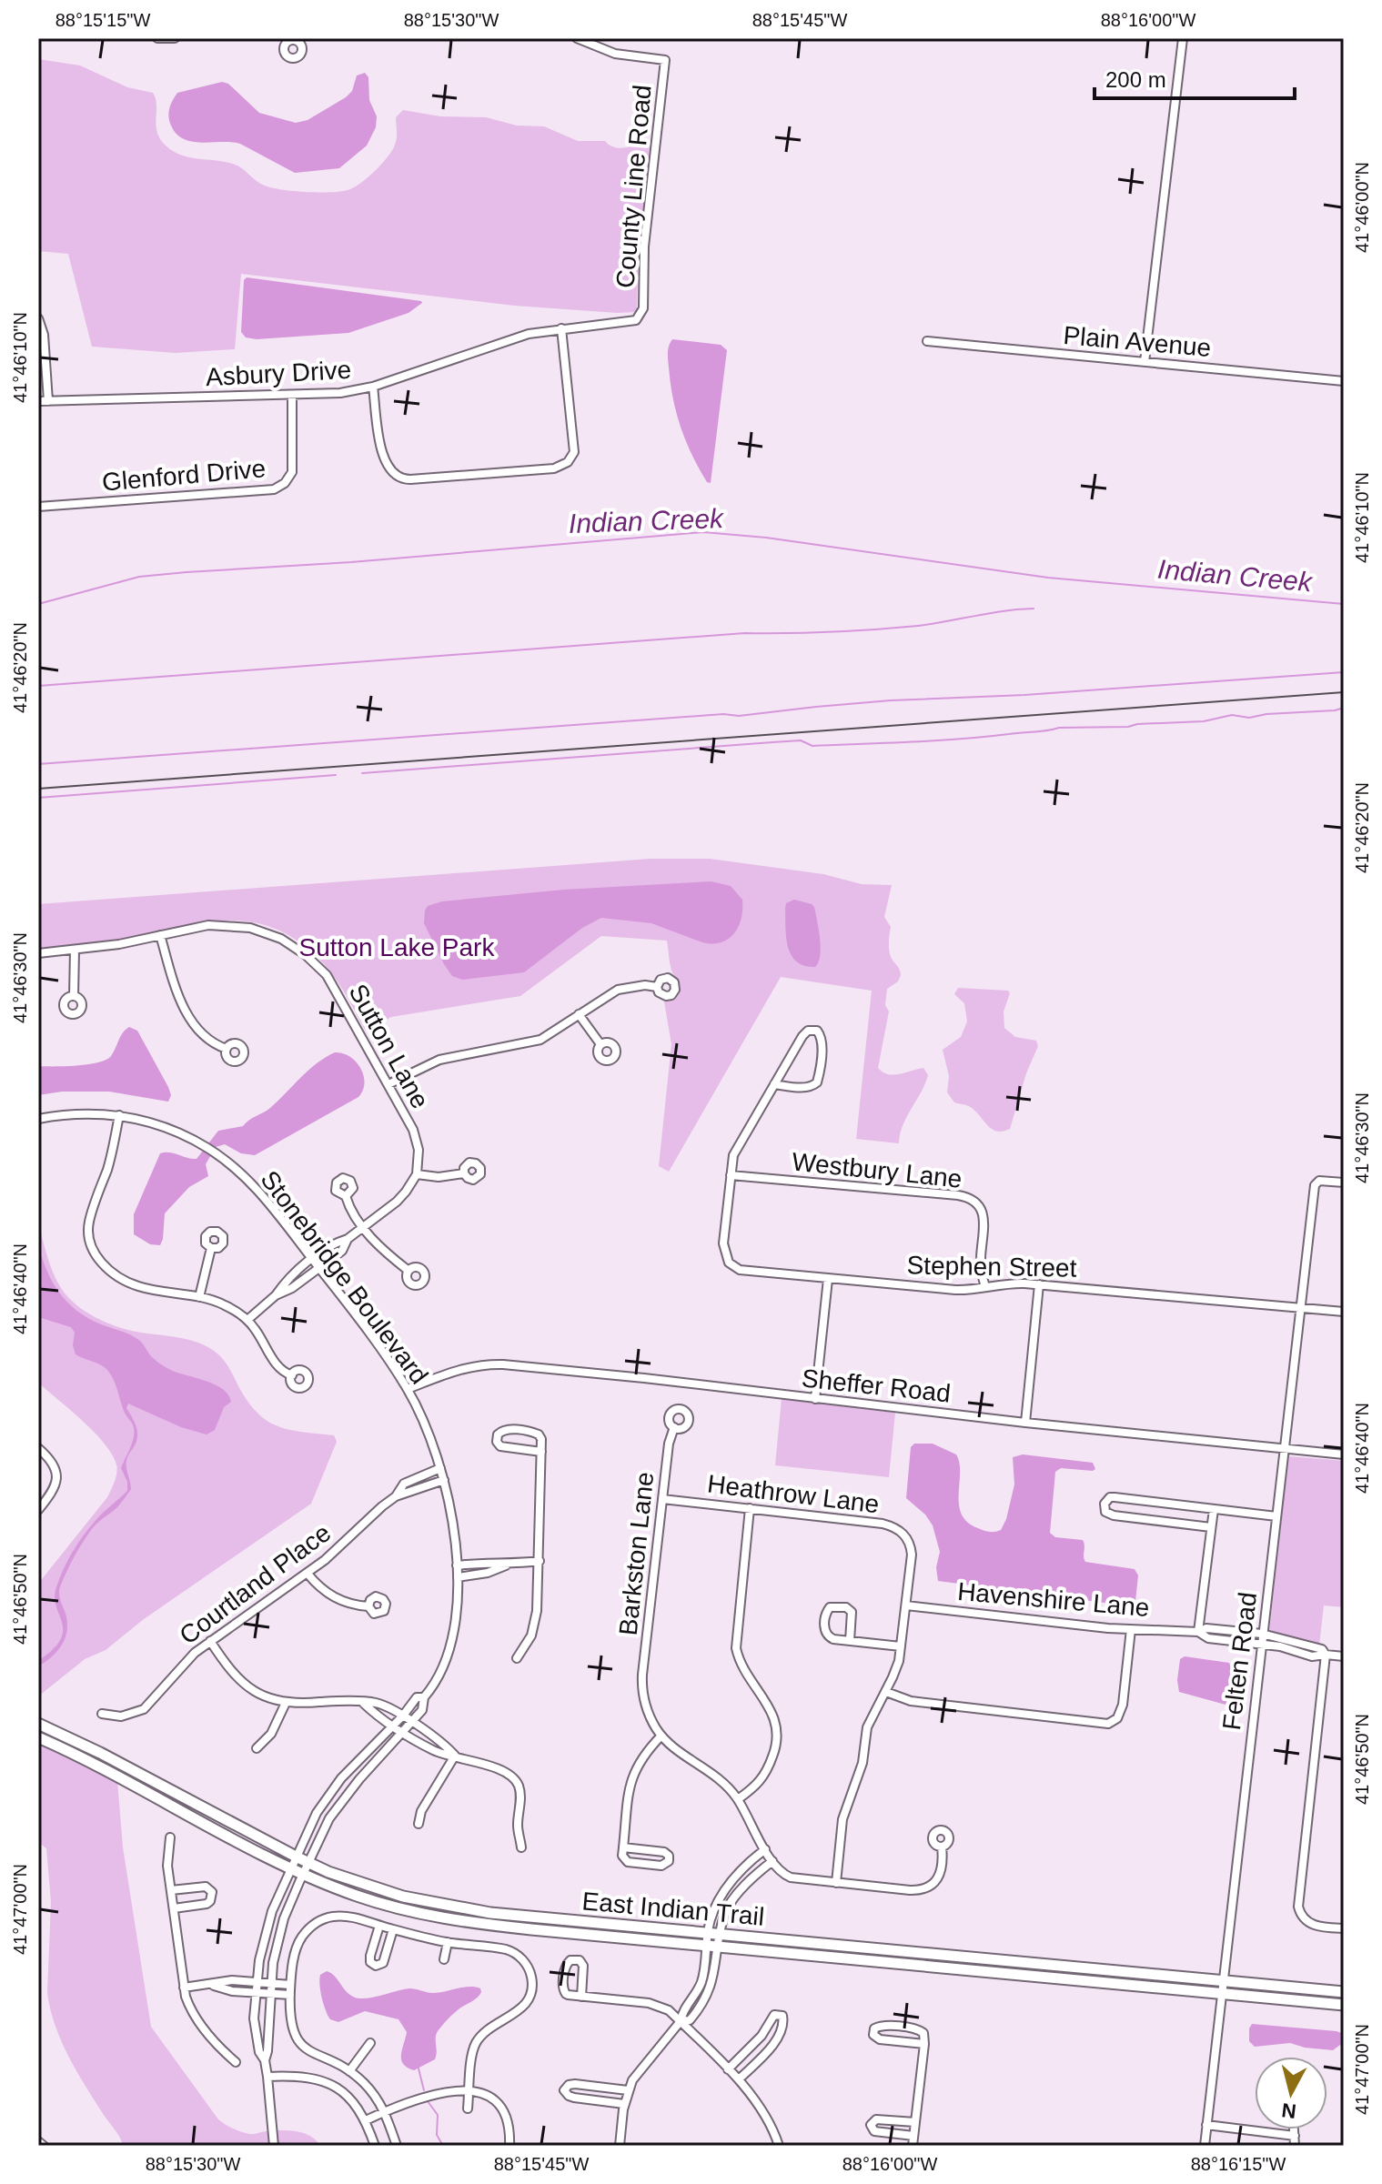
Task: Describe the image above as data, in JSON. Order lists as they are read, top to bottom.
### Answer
{
  "streets": {
    "main road": ["East Indian Trail"],
    "street": [
      "County Line Road",
      "Plain Avenue",
      "Asbury Drive",
      "Glenford Drive",
      "Sutton Lane",
      "Westbury Lane",
      "Stephen Street",
      "Stonebridge Boulevard",
      "Sheffer Road",
      "Heathrow Lane",
      "Barkston Lane",
      "Courtland Place",
      "Havenshire Lane",
      "Felten Road"
    ]
  },
  "crossings": [
    ["County Line Road", "Asbury Drive"],
    ["Asbury Drive", "Glenford Drive"],
    ["Westbury Lane", "Stephen Street"],
    ["Stephen Street", "Felten Road"],
    ["Stonebridge Boulevard", "Sheffer Road"],
    ["Stonebridge Boulevard", "Courtland Place"],
    ["Stonebridge Boulevard", "East Indian Trail"],
    ["Sheffer Road", "Felten Road"],
    ["Heathrow Lane", "Barkston Lane"],
    ["Heathrow Lane", "Havenshire Lane"],
    ["Havenshire Lane", "Felten Road"],
    ["Felten Road", "East Indian Trail"]
  ],
  "water": ["Indian Creek"],
  "parks": ["Sutton Lake Park"],
  "scale_bar": "200 m",
  "north": "bottom",
  "coordinates": [
    "88°15'15\"W",
    "88°15'30\"W",
    "88°15'45\"W",
    "88°16'00\"W",
    "41°46'00\"N",
    "41°46'10\"N",
    "41°46'20\"N",
    "41°46'30\"N",
    "41°46'40\"N",
    "41°46'50\"N",
    "41°47'00\"N",
    "88°16'15\"W"
  ]
}
